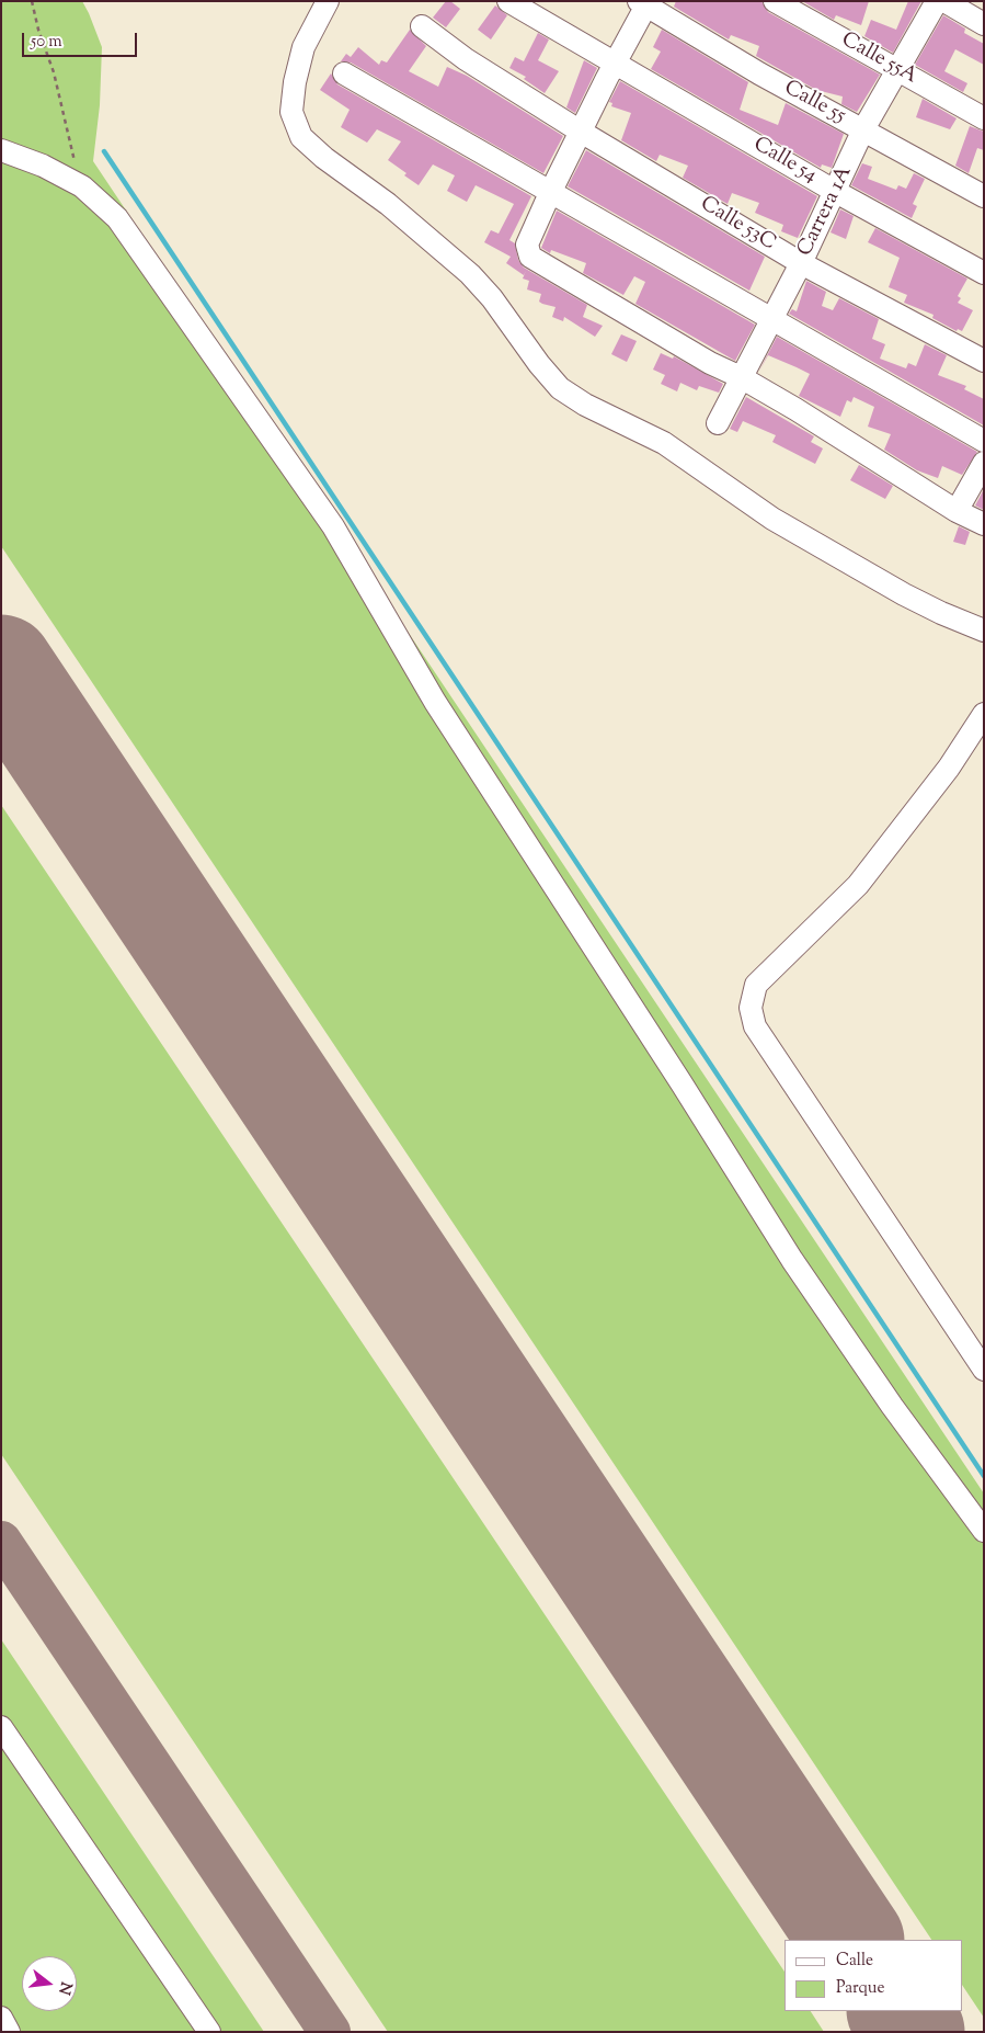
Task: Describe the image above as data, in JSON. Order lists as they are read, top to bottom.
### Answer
{
  "streets": {
    "street": [
      "Calle 55A",
      "Calle 55",
      "Calle 54",
      "Carrera 1A",
      "Calle 53C"
    ]
  },
  "crossings": [
    ["Calle 55A", "Carrera 1A"],
    ["Calle 55", "Carrera 1A"],
    ["Calle 54", "Carrera 1A"],
    ["Carrera 1A", "Calle 53C"]
  ],
  "legend": ["Calle", "Parque"],
  "scale_bar": "50 m",
  "north": "right"
}
